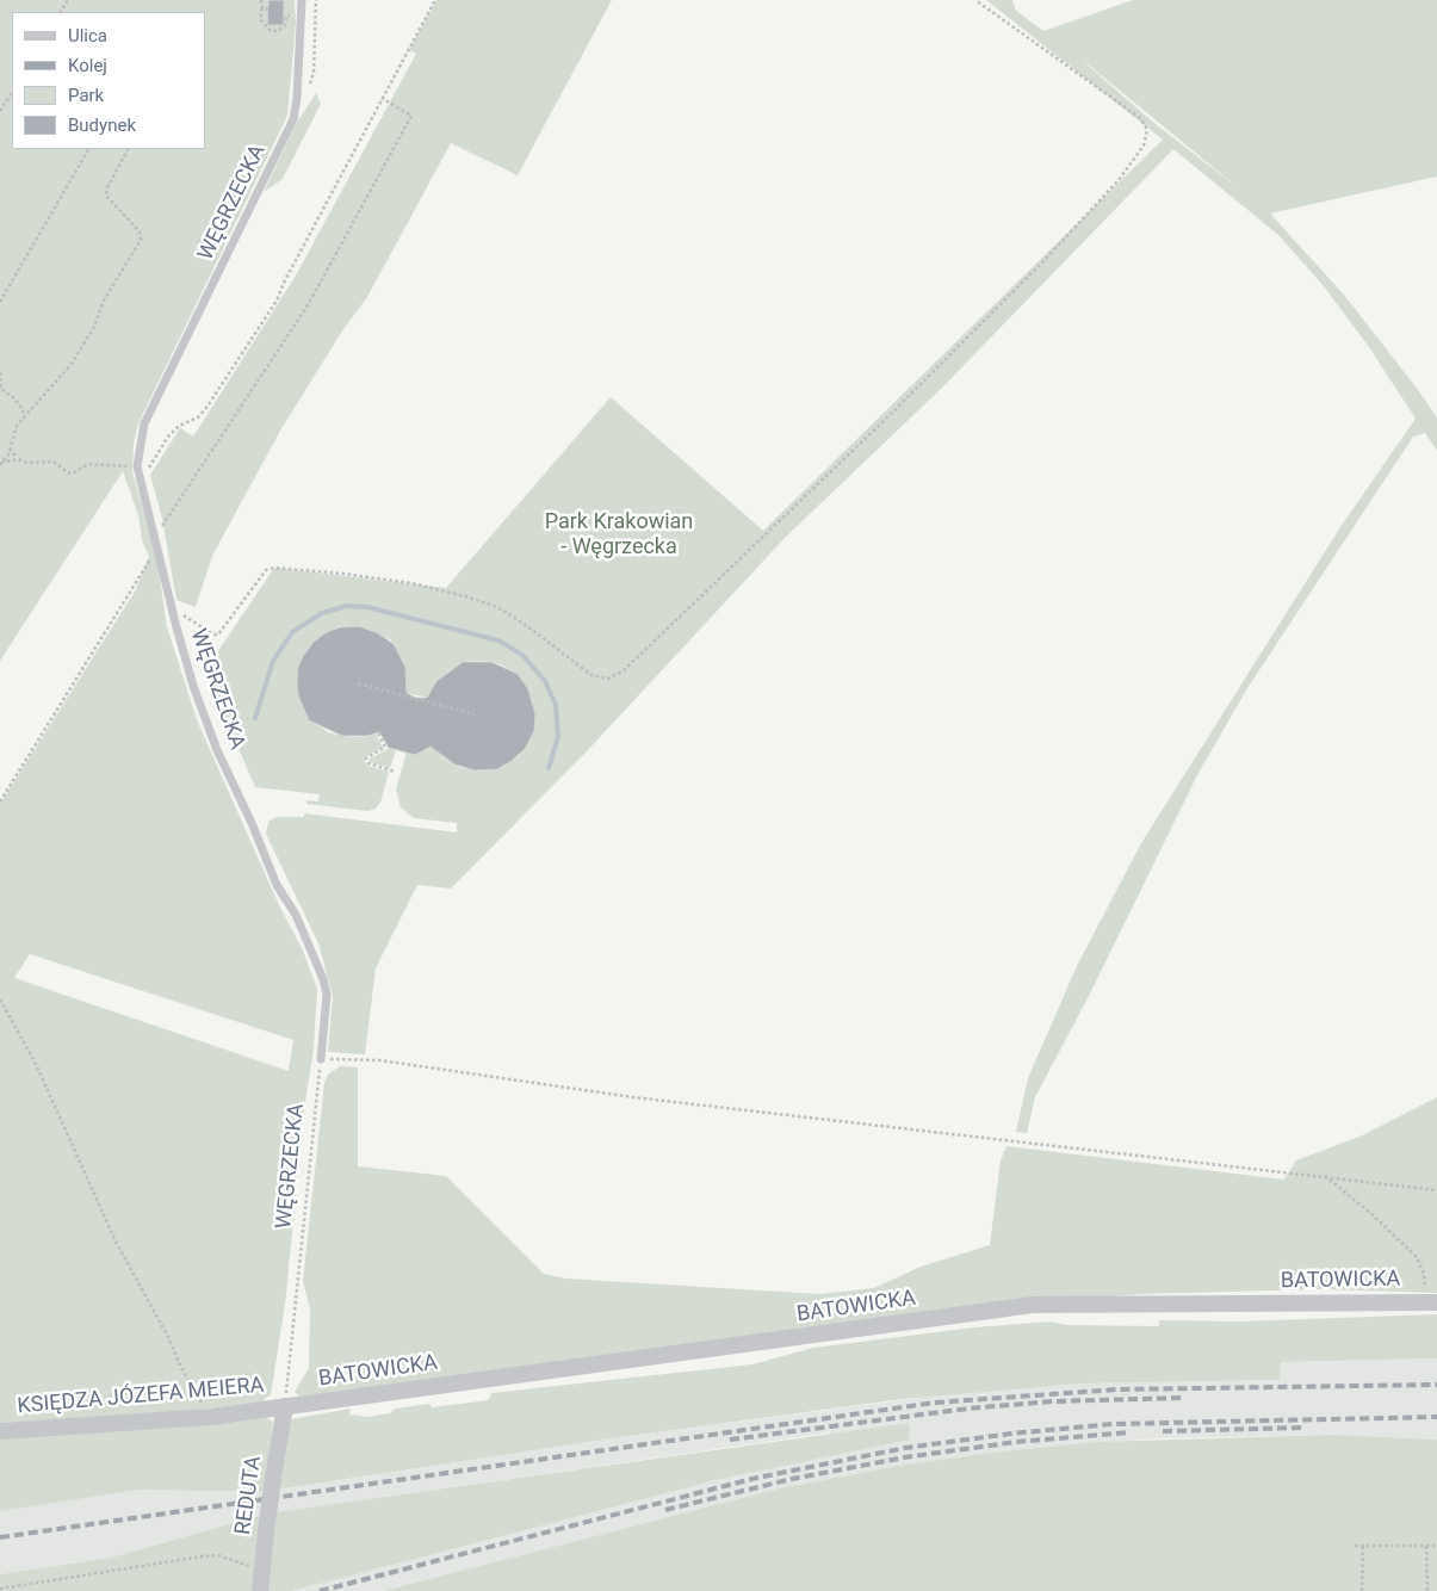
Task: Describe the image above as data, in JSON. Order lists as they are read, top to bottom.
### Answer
{
  "streets": {
    "street": ["BATOWICKA", "KSIĘDZA JÓZEFA MEIERA", "REDUTA"],
    "lane": ["WĘGRZECKA"]
  },
  "crossings": [
    ["WĘGRZECKA", "BATOWICKA"],
    ["WĘGRZECKA", "KSIĘDZA JÓZEFA MEIERA"],
    ["WĘGRZECKA", "REDUTA"],
    ["BATOWICKA", "KSIĘDZA JÓZEFA MEIERA"],
    ["BATOWICKA", "REDUTA"],
    ["KSIĘDZA JÓZEFA MEIERA", "REDUTA"]
  ],
  "parks": ["Park Krakowian - Węgrzecka"],
  "legend": [
    "Ulica",
    "Kolej",
    "Park",
    "Budynek"
  ]
}
